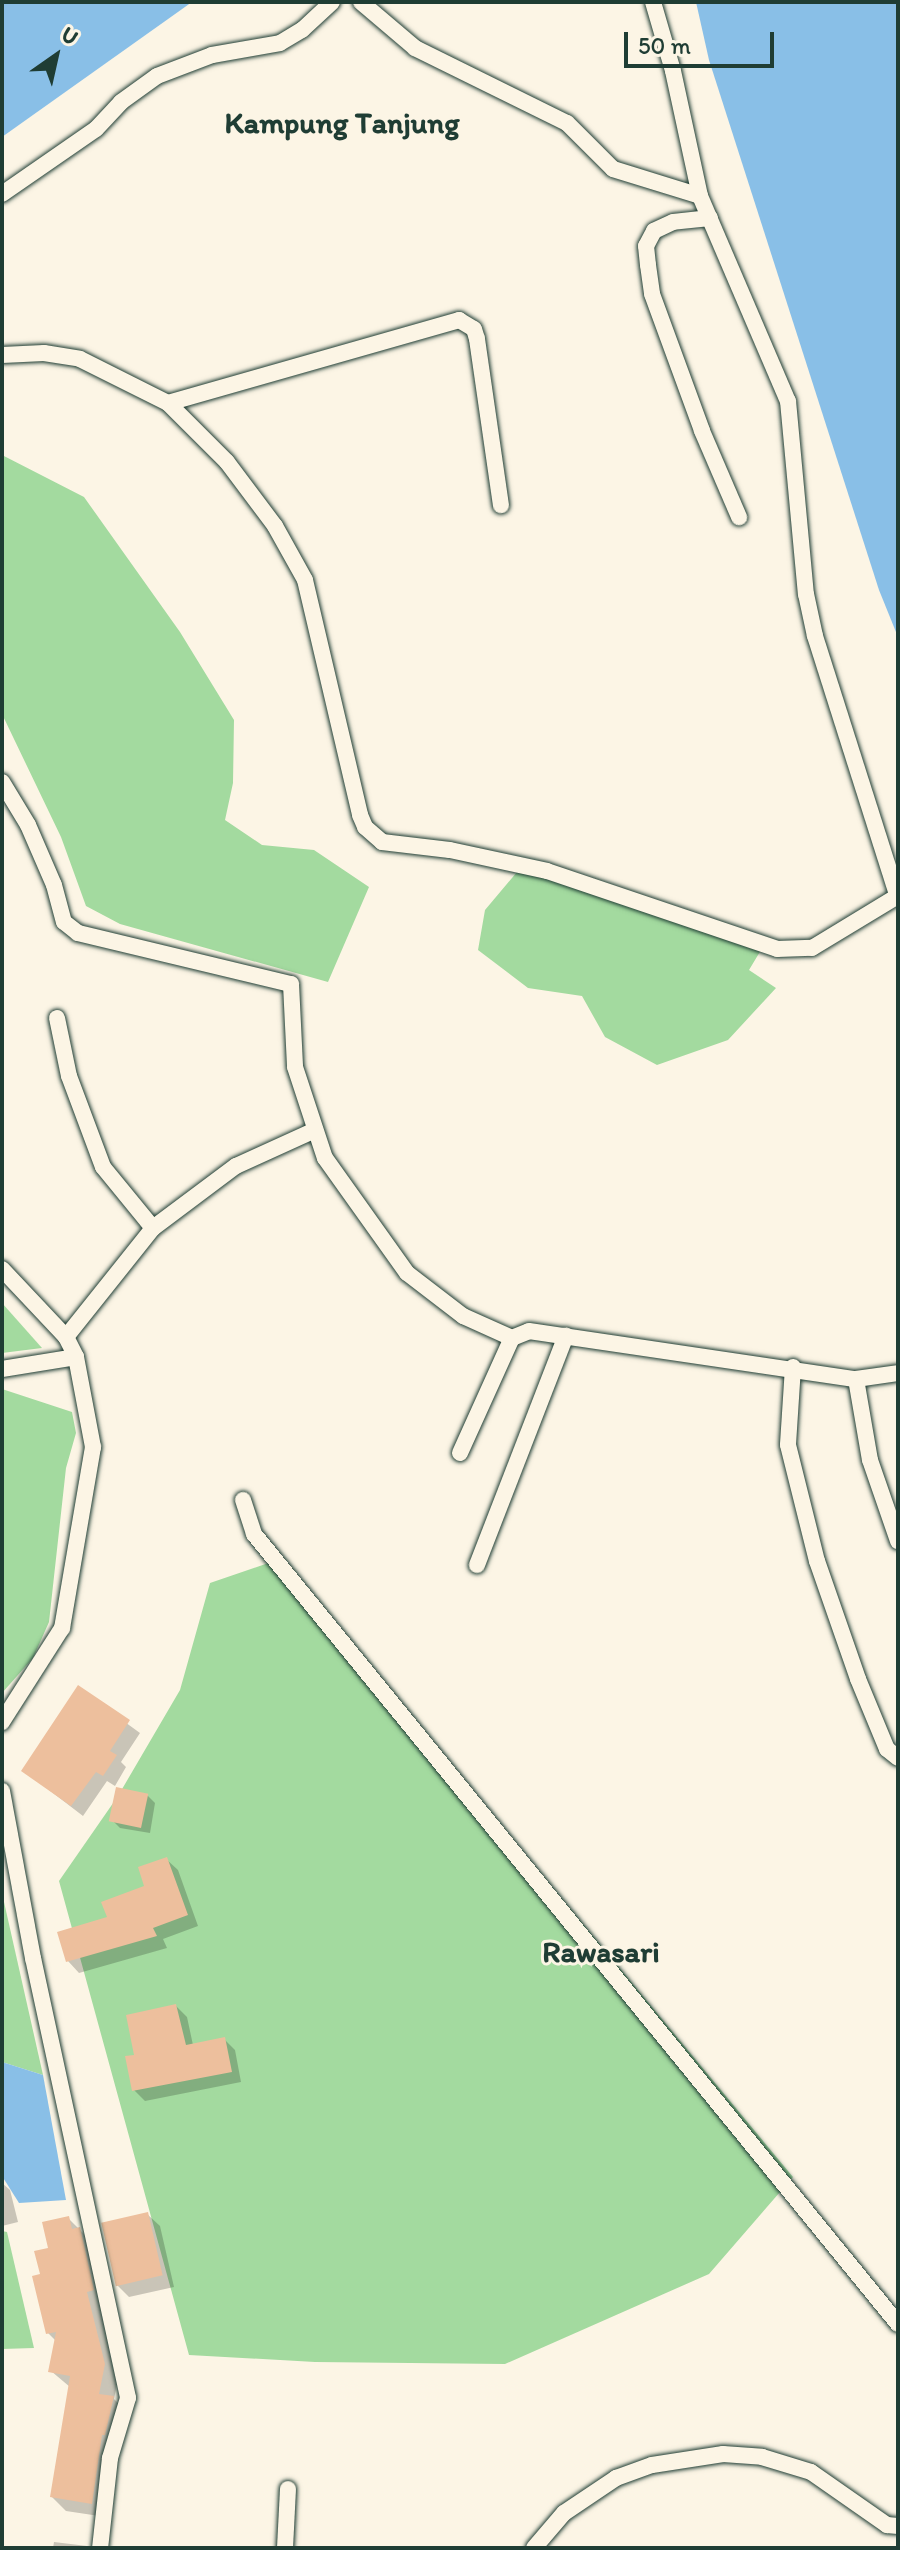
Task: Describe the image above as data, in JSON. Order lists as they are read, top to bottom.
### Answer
{
  "districts": ["Kampung Tanjung", "Rawasari"],
  "scale_bar": "50 m",
  "north": "top right"
}
